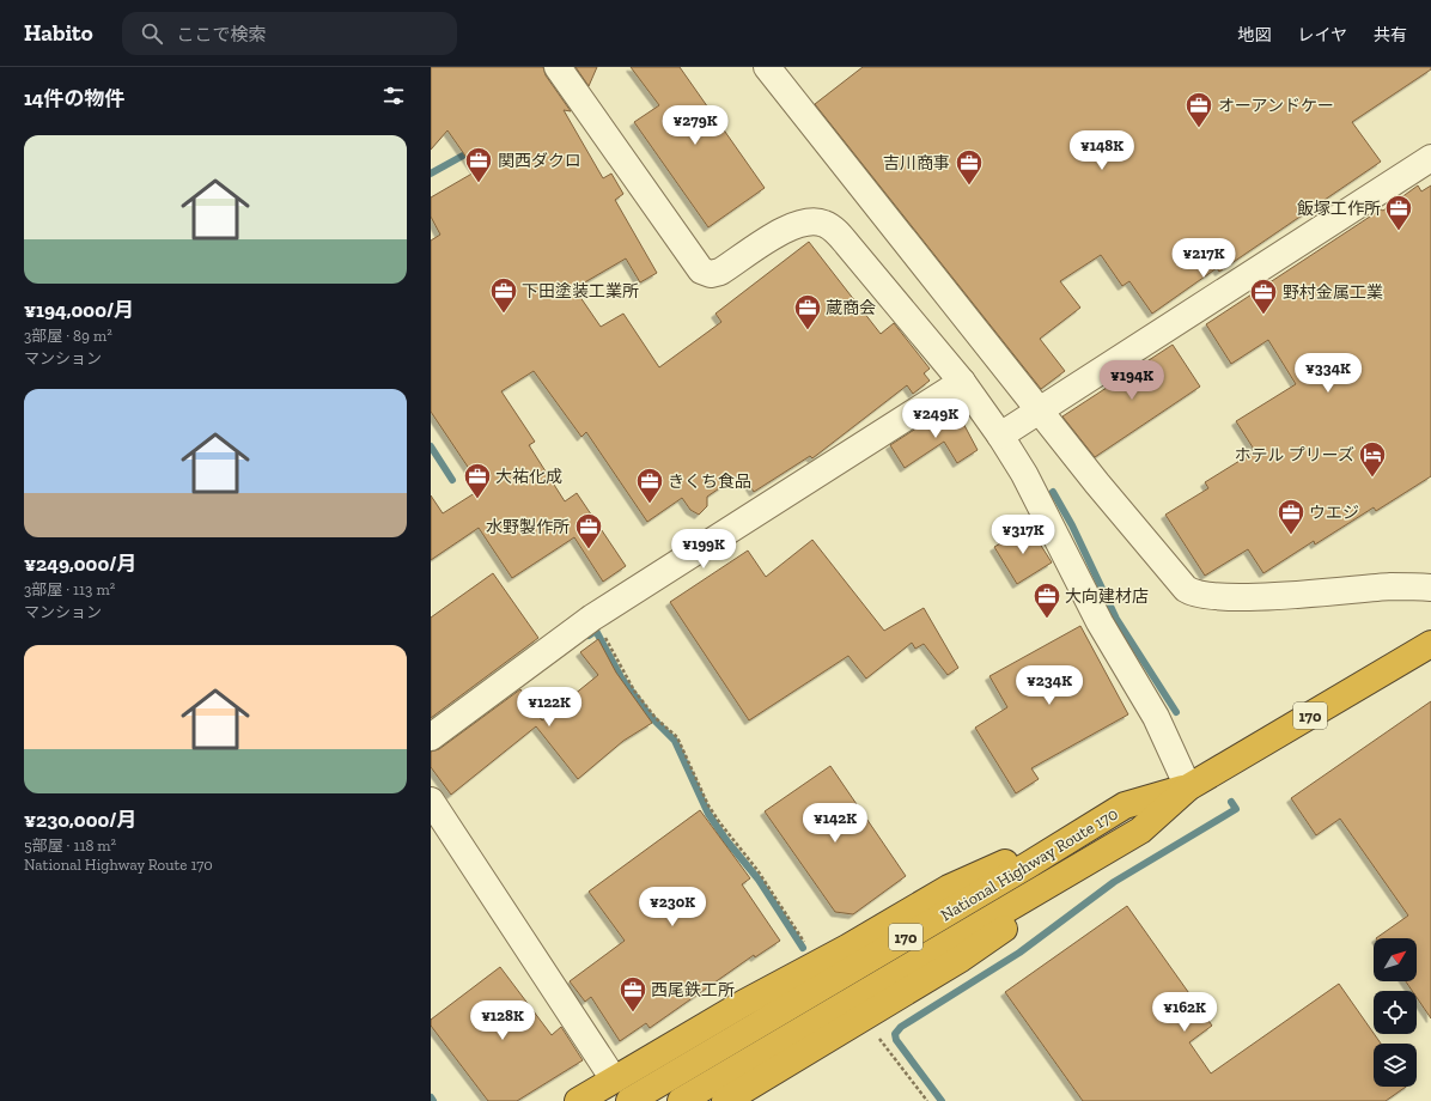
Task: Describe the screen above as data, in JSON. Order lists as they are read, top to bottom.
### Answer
{
  "streets": {
    "highway": ["170", "National Highway Route 170"]
  },
  "places": {
    "office": [
      "オーアンドケー",
      "関西ダクロ",
      "吉川商事",
      "飯塚工作所",
      "下田塗装工業所",
      "野村金属工業",
      "蔵商会",
      "大祐化成",
      "きくち食品",
      "ウエジ",
      "水野製作所",
      "大向建材店",
      "西尾鉄工所"
    ],
    "hotel": ["ホテル プリーズ"]
  },
  "north": "top right",
  "page": {
    "header": "Habito",
    "search": "ここで検索",
    "nav": ["地図", "レイヤ", "共有"],
    "heading": "14件の物件",
    "price": [
      "¥279K",
      "¥148K",
      "¥217K",
      "¥334K",
      "¥194K",
      "¥249K",
      "¥317K",
      "¥199K",
      "¥234K",
      "¥122K",
      "¥142K",
      "¥230K",
      "¥162K",
      "¥128K"
    ],
    "list": [
      {
        "name": "¥194,000/月",
        "note": "3部屋 · 89 m² · マンション"
      },
      {
        "name": "¥249,000/月",
        "note": "3部屋 · 113 m² · マンション"
      },
      {
        "name": "¥230,000/月",
        "note": "5部屋 · 118 m² · National Highway Route 170"
      }
    ]
  }
}
